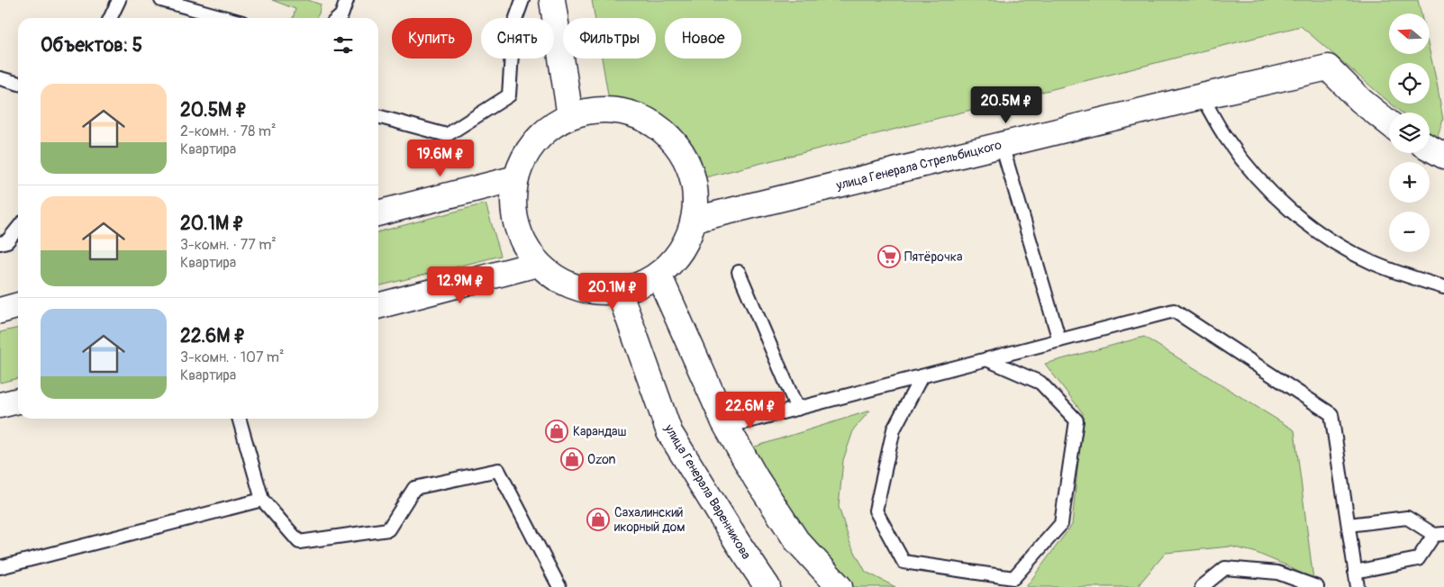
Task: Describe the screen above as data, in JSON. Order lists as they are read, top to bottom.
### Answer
{
  "streets": {
    "street": ["улица Генерала Стрельбицкого", "улица Генерала Варенникова"]
  },
  "places": {
    "supermarket": ["Пятёрочка"],
    "shop": ["Карандаш", "Ozon", "Сахалинский икорный дом"]
  },
  "north": "left",
  "page": {
    "map_buttons": ["+", "−"],
    "chip": [
      "Купить",
      "Снять",
      "Фильтры",
      "Новое"
    ],
    "heading": "Объектов: 5",
    "list": [
      {
        "name": "20.5M ₽",
        "note": "2-комн. · 78 m² · Квартира"
      },
      {
        "name": "20.1M ₽",
        "note": "3-комн. · 77 m² · Квартира"
      },
      {
        "name": "22.6M ₽",
        "note": "3-комн. · 107 m² · Квартира"
      }
    ],
    "price": [
      "20.5M ₽",
      "19.6M ₽",
      "12.9M ₽",
      "20.1M ₽",
      "22.6M ₽"
    ]
  }
}
